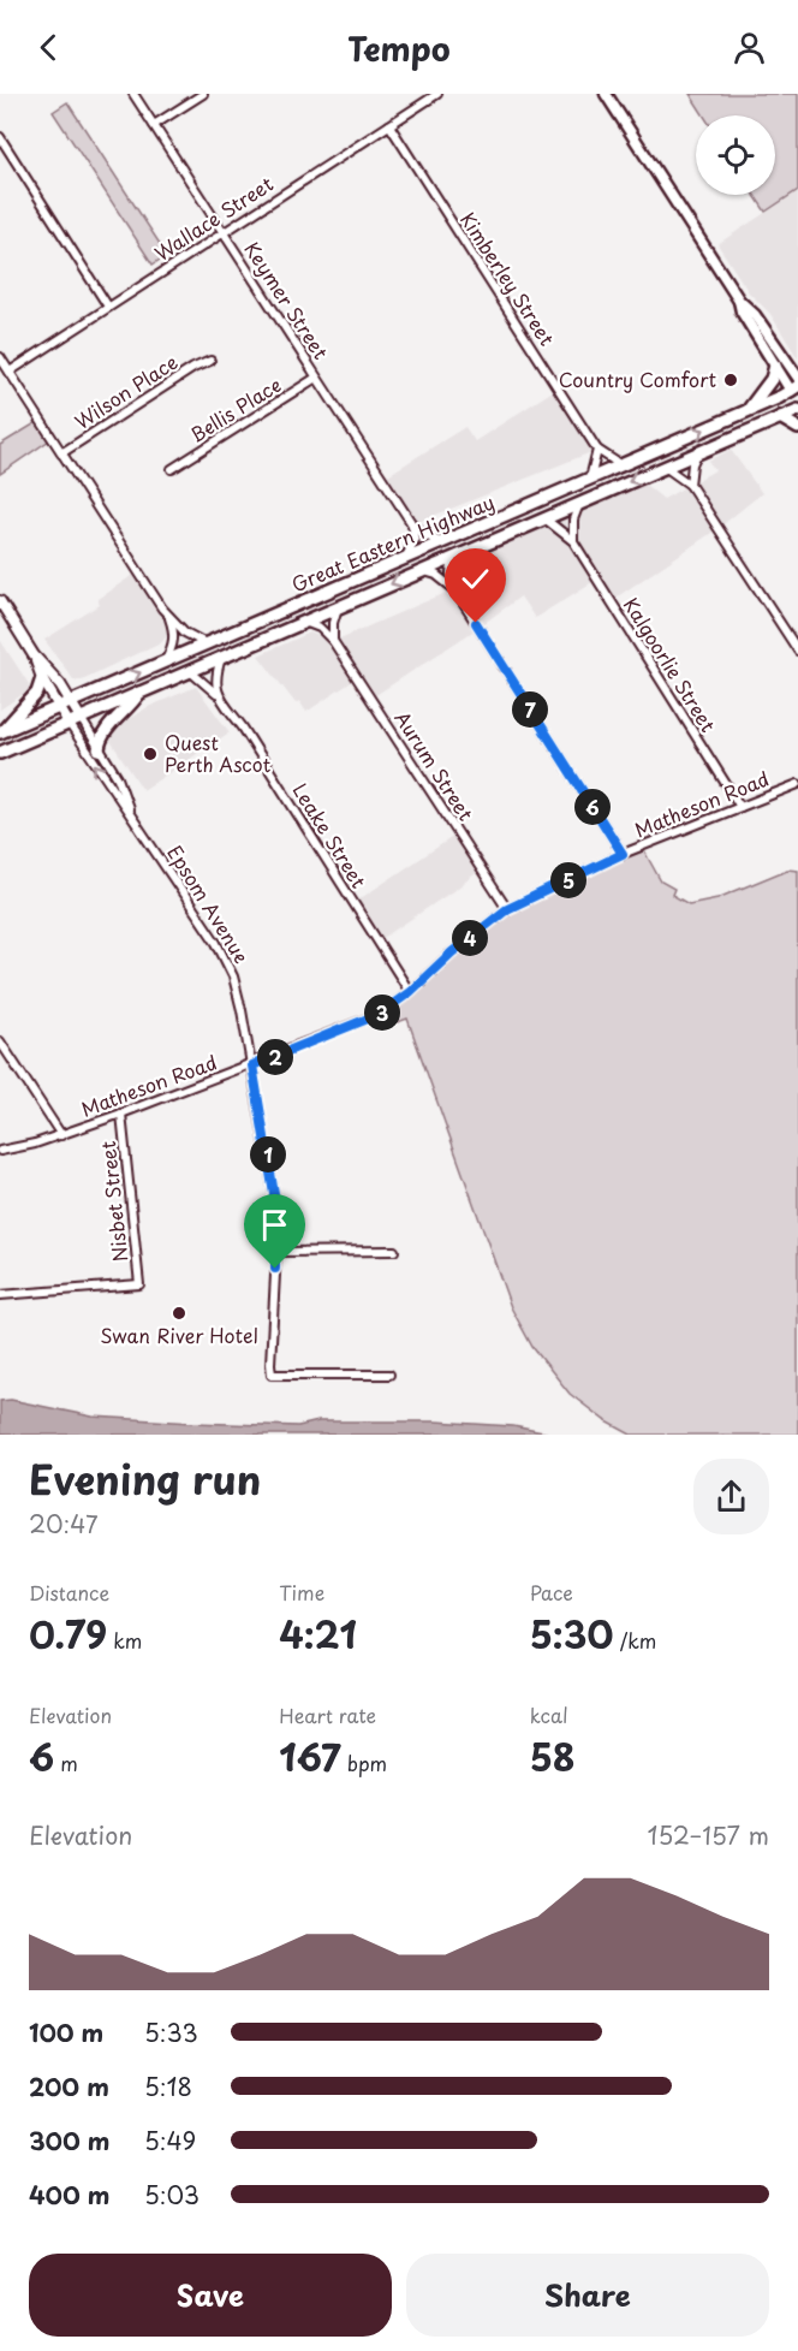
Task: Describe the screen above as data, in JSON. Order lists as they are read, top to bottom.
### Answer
{
  "streets": {
    "highway": ["Great Eastern Highway"],
    "street": [
      "Wallace Street",
      "Kimberley Street",
      "Keymer Street",
      "Wilson Place",
      "Bellis Place",
      "Kalgoorlie Street",
      "Aurum Street",
      "Matheson Road",
      "Leake Street",
      "Epsom Avenue",
      "Nisbet Street"
    ]
  },
  "crossings": [
    ["Wallace Street", "Kimberley Street"],
    ["Wallace Street", "Keymer Street"],
    ["Kimberley Street", "Great Eastern Highway"],
    ["Keymer Street", "Bellis Place"],
    ["Keymer Street", "Great Eastern Highway"],
    ["Great Eastern Highway", "Kalgoorlie Street"],
    ["Great Eastern Highway", "Aurum Street"],
    ["Great Eastern Highway", "Leake Street"],
    ["Great Eastern Highway", "Epsom Avenue"],
    ["Kalgoorlie Street", "Matheson Road"],
    ["Aurum Street", "Matheson Road"],
    ["Matheson Road", "Leake Street"],
    ["Matheson Road", "Epsom Avenue"],
    ["Matheson Road", "Nisbet Street"]
  ],
  "places": ["Country Comfort", "Quest Perth Ascot", "Swan River Hotel"],
  "page": {
    "header": "Tempo",
    "pins": [
      "7",
      "6",
      "5",
      "4",
      "3",
      "2",
      "1"
    ],
    "heading": ["Evening run", "20:47"],
    "stats": [
      ["Distance", "0.79 km"],
      ["Time", "4:21"],
      ["Pace", "5:30 /km"],
      ["Elevation", "6 m"],
      ["Heart rate", "167 bpm"],
      ["kcal", "58"]
    ],
    "chart": ["Elevation", "152–157 m"],
    "list": [
      {
        "name": "100 m",
        "note": "5:33"
      },
      {
        "name": "200 m",
        "note": "5:18"
      },
      {
        "name": "300 m",
        "note": "5:49"
      },
      {
        "name": "400 m",
        "note": "5:03"
      }
    ],
    "buttons": ["Save", "Share"]
  }
}
